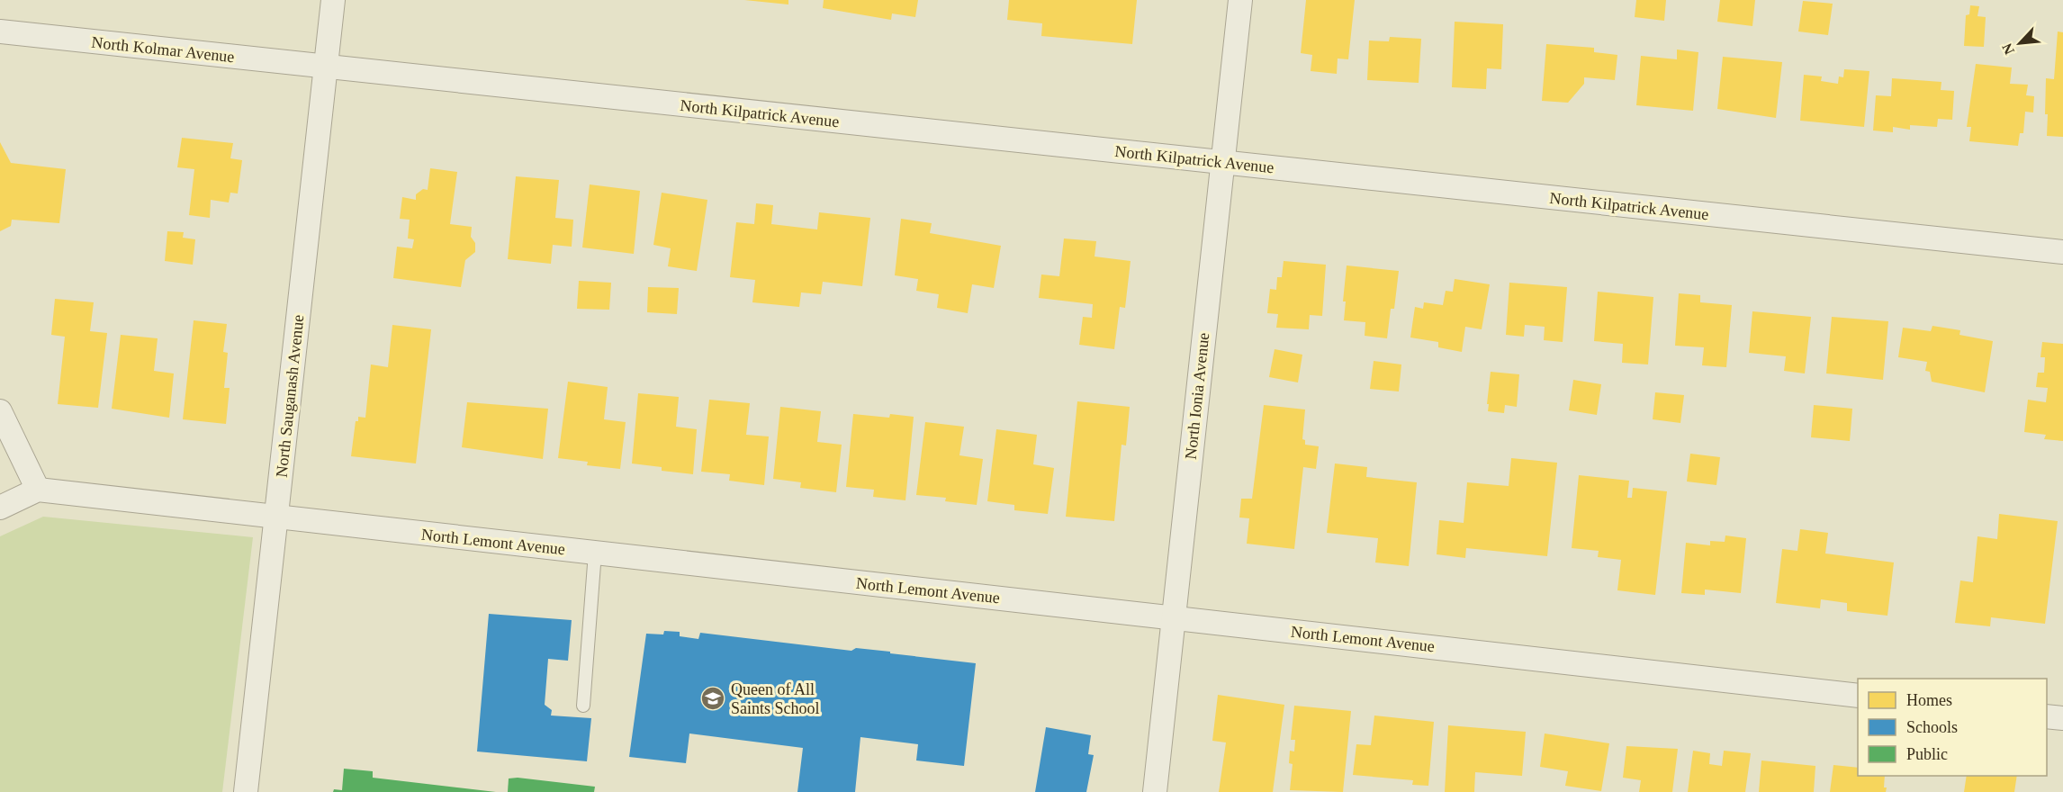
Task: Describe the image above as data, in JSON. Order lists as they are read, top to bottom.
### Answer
{
  "streets": {
    "street": [
      "North Kolmar Avenue",
      "North Kilpatrick Avenue",
      "North Sauganash Avenue",
      "North Ionia Avenue",
      "North Lemont Avenue"
    ]
  },
  "crossings": [
    ["North Kolmar Avenue", "North Kilpatrick Avenue"],
    ["North Kolmar Avenue", "North Sauganash Avenue"],
    ["North Kilpatrick Avenue", "North Sauganash Avenue"],
    ["North Kilpatrick Avenue", "North Ionia Avenue"],
    ["North Sauganash Avenue", "North Lemont Avenue"],
    ["North Ionia Avenue", "North Lemont Avenue"]
  ],
  "places": {
    "school or university": ["Queen of All Saints School"]
  },
  "legend": ["Homes", "Schools", "Public"],
  "north": "bottom left"
}
